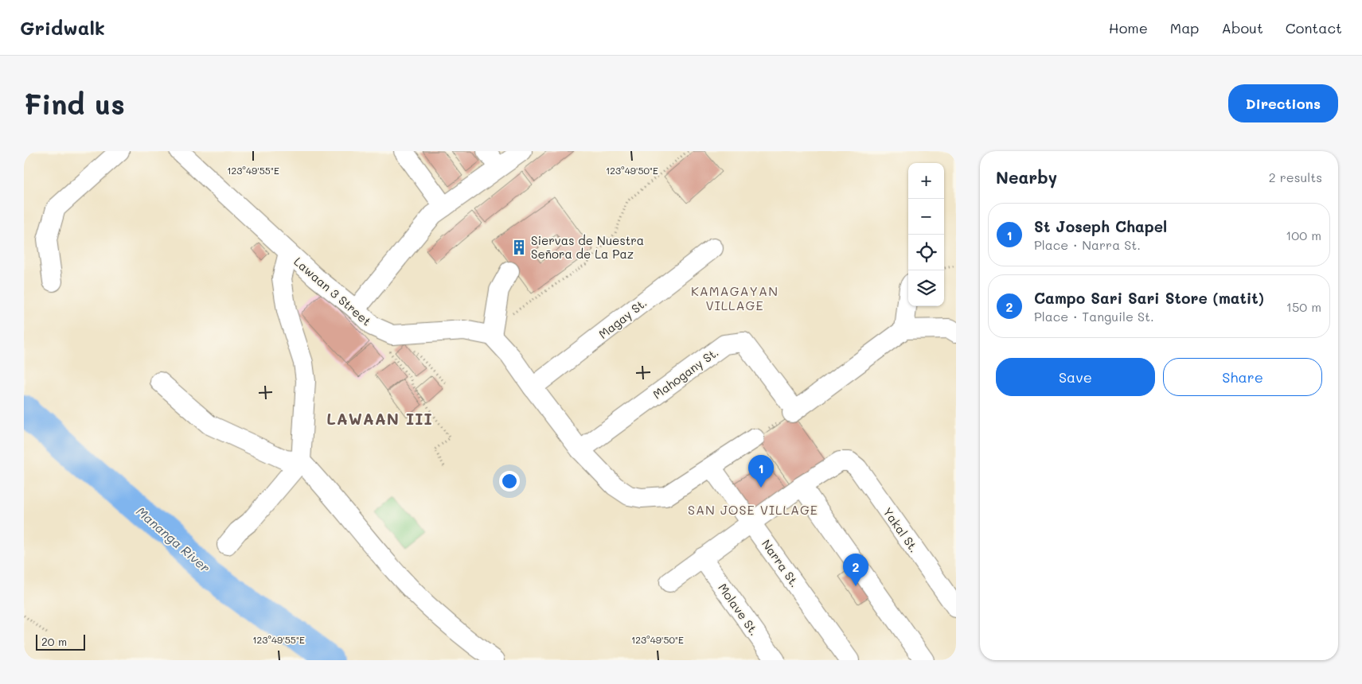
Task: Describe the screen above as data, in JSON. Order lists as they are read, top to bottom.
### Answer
{
  "streets": {
    "street": [
      "Lawaan 3 Street",
      "Magay St.",
      "Mahogany St.",
      "Yakal St.",
      "Narra St.",
      "Molave St."
    ]
  },
  "districts": ["KAMAGAYAN VILLAGE", "LAWAAN III", "SAN JOSE VILLAGE"],
  "water": ["Mananga River"],
  "places": {
    "building": ["Siervas de Nuestra Señora de La Paz"]
  },
  "scale_bar": "20 m",
  "page": {
    "header": "Gridwalk",
    "nav": [
      "Home",
      "Map",
      "About",
      "Contact"
    ],
    "buttons": [
      "Directions",
      ["Save", "Share"]
    ],
    "title": "Find us",
    "heading": ["Nearby", "2 results"],
    "map_buttons": ["+", "−"],
    "list": [
      {
        "mark": "1",
        "name": "St Joseph Chapel",
        "note": "Place · Narra St.",
        "value": "100 m"
      },
      {
        "mark": "2",
        "name": "Campo Sari Sari Store (matit)",
        "note": "Place · Tanguile St.",
        "value": "150 m"
      }
    ],
    "pins": ["1", "2"],
    "scale": "20 m"
  },
  "coordinates": ["123°49'55\"E", "123°49'50\"E"]
}
